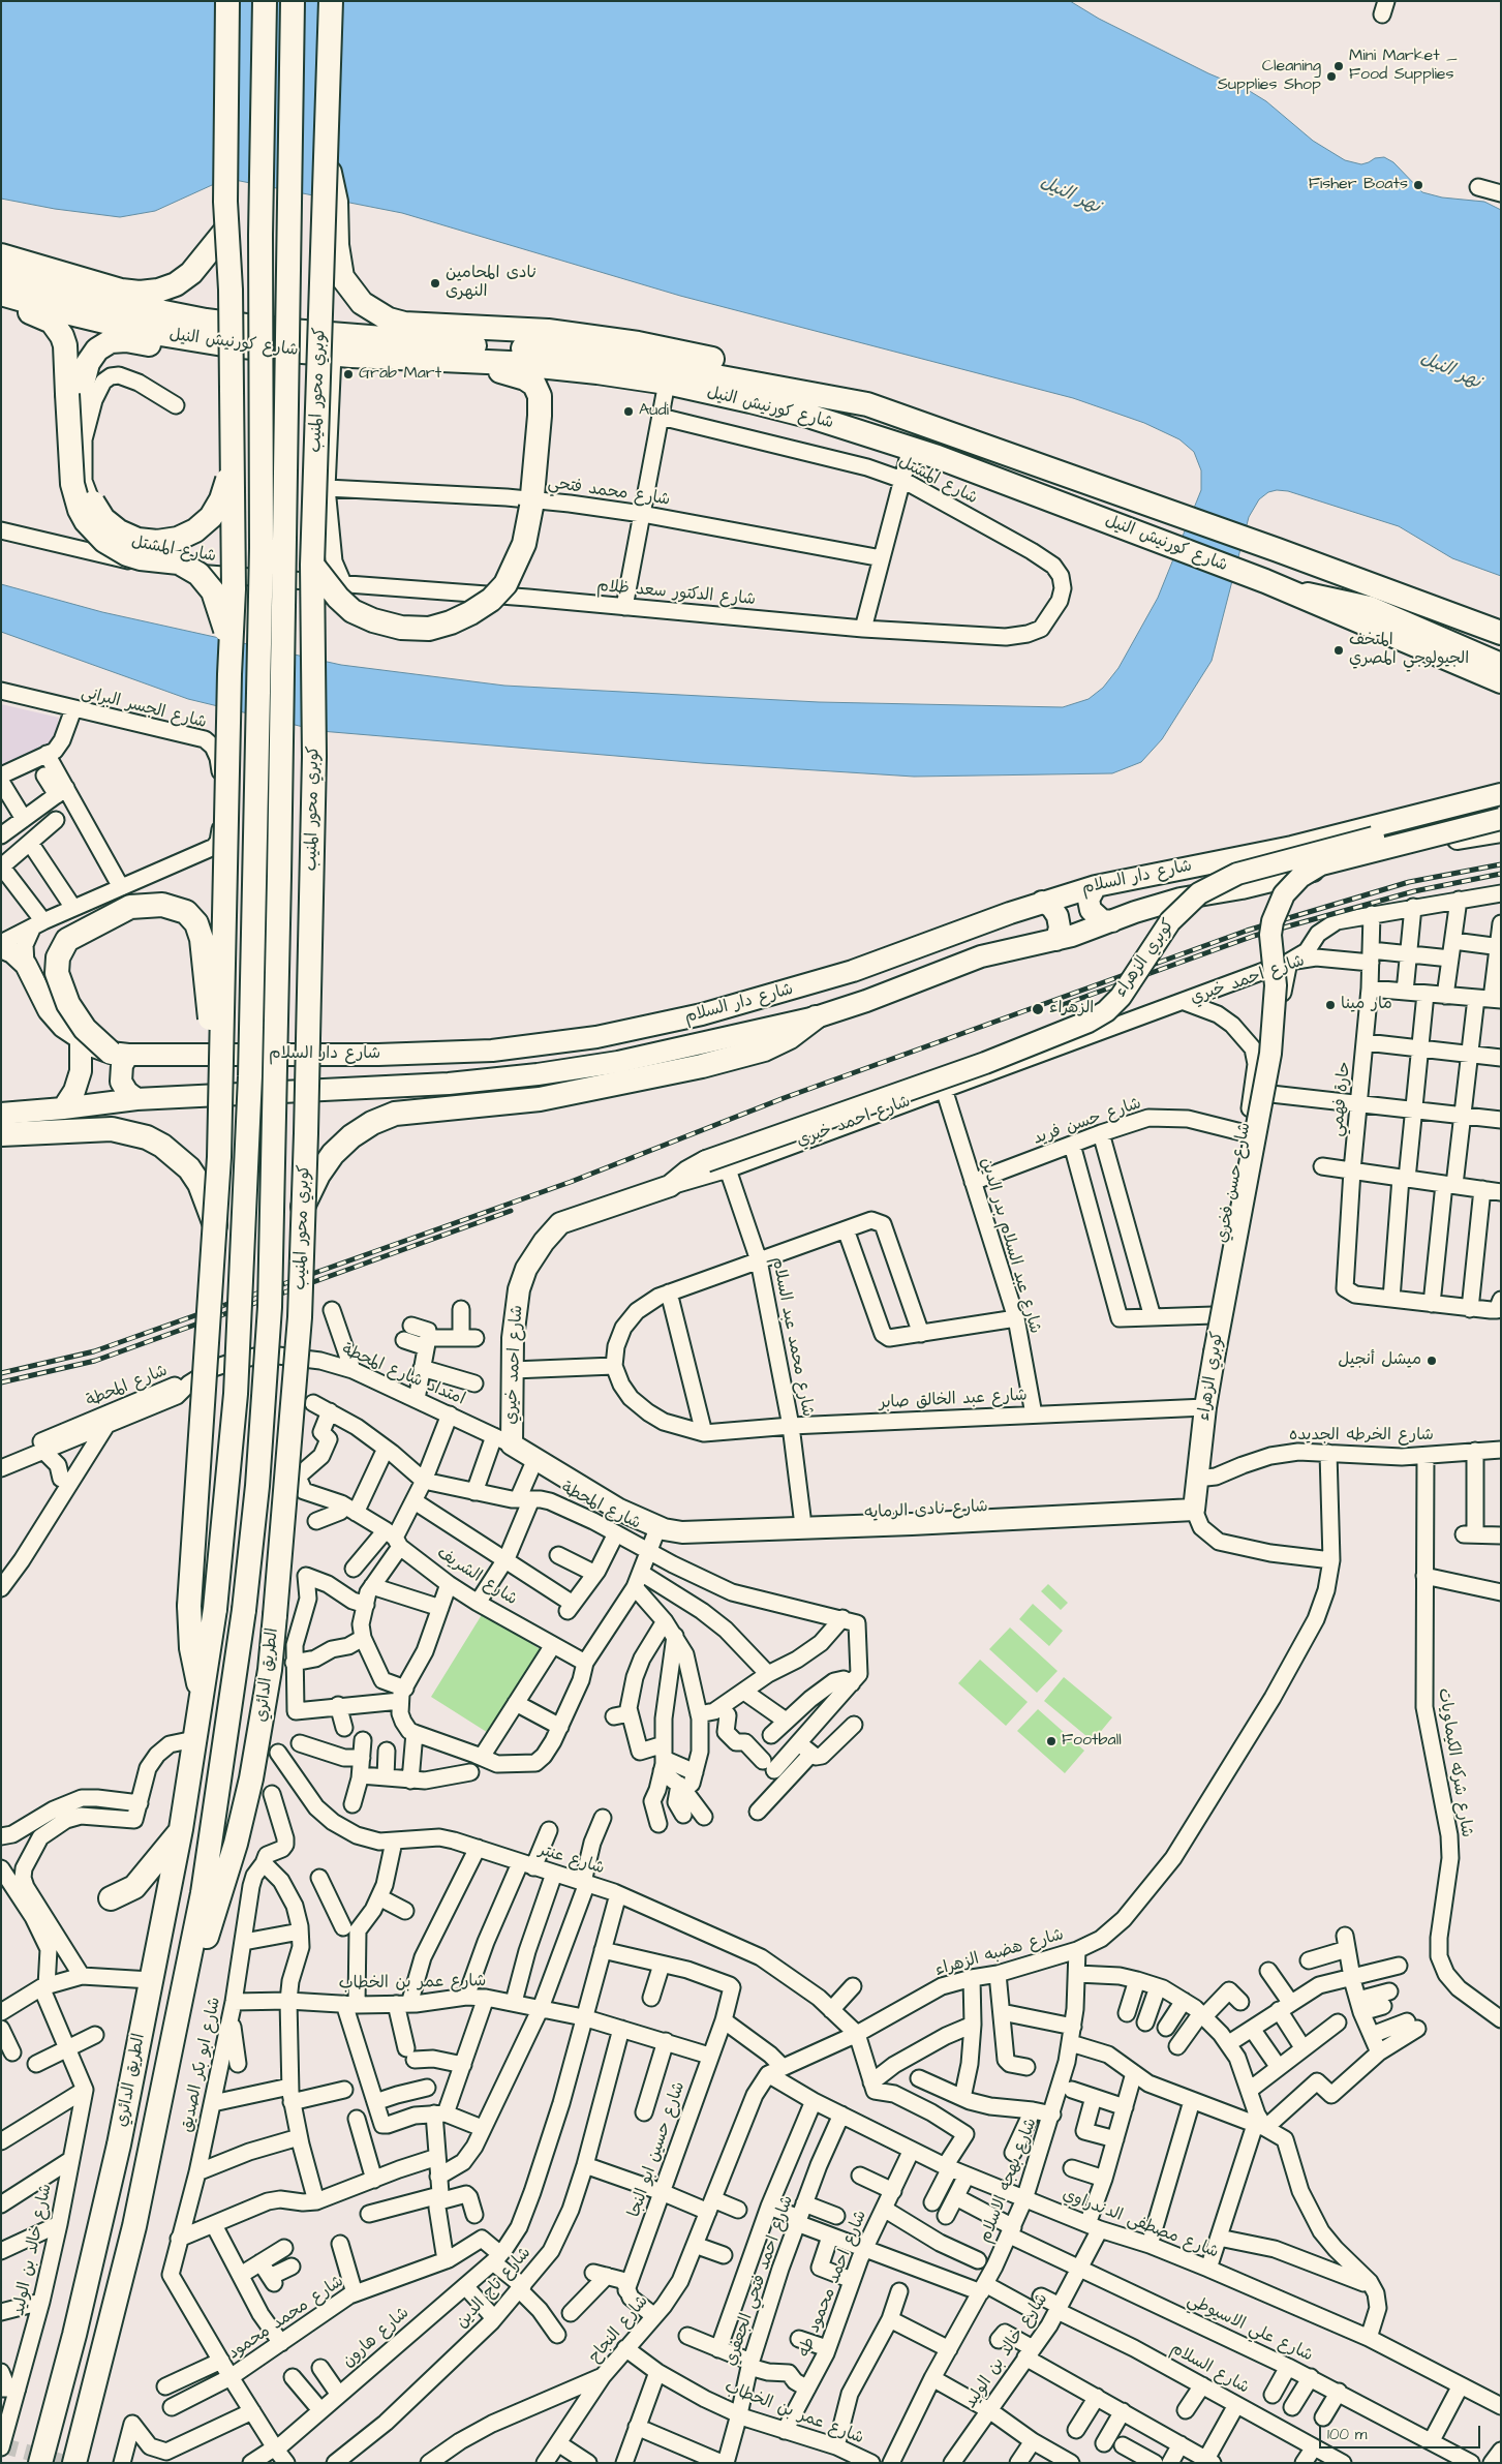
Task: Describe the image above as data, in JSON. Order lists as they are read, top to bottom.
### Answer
{
  "streets": {
    "highway": ["شارع كورنيش النيل", "كوبري محور المنيب", "الطريق الدائري"],
    "main road": [
      "شارع دار السلام",
      "كوبري الزهراء",
      "شارع احمد خيري",
      "شارع نادى الرمايه"
    ],
    "street": [
      "شارع المشتل",
      "شارع محمد فتحي",
      "شارع الدكتور سعد ظلام",
      "شارع الجسر البرانى",
      "حارة فهمي",
      "شارع حسن فريد",
      "شارع حسن فخري",
      "شارع عبد السلام بدر الدين",
      "شارع محمد عبد السلام",
      "امتداد شارع المحطة",
      "شارع المحطة",
      "شارع عبد الخالق صابر",
      "شارع الخرطه الجديده",
      "شارع الشريف",
      "شارع شركه الكيماويات",
      "شارع عنتر",
      "شارع هضبه الزهراء",
      "شارع عمر بن الخطاب",
      "شارع ابو بكر الصديق",
      "شارع حسين ابو النجا",
      "شارع بهجه الاسلام",
      "شارع مصطفى الدندراوي",
      "شارع خالد بن الوليد",
      "شارع احمد فتحي الجعفري",
      "شارع احمد محمود طه",
      "شارع تاج الدين",
      "شارع محمد محمود",
      "شارع علي الاسيوطي",
      "شارع النجاح",
      "شارع هارون",
      "شارع السلام"
    ]
  },
  "crossings": [
    ["كوبري محور المنيب", "الطريق الدائري"],
    ["شارع المشتل", "شارع الدكتور سعد ظلام"],
    ["كوبري الزهراء", "شارع احمد خيري"],
    ["كوبري الزهراء", "شارع حسن فخري"],
    ["كوبري الزهراء", "شارع عبد الخالق صابر"],
    ["كوبري الزهراء", "شارع الخرطه الجديده"],
    ["كوبري الزهراء", "شارع نادى الرمايه"],
    ["شارع احمد خيري", "حارة فهمي"],
    ["شارع احمد خيري", "شارع حسن فخري"],
    ["شارع احمد خيري", "شارع عبد السلام بدر الدين"],
    ["شارع احمد خيري", "شارع محمد عبد السلام"],
    ["شارع احمد خيري", "امتداد شارع المحطة"],
    ["شارع احمد خيري", "شارع نادى الرمايه"],
    ["شارع حسن فريد", "شارع حسن فخري"],
    ["شارع حسن فريد", "شارع عبد السلام بدر الدين"],
    ["شارع حسن فخري", "شارع عبد الخالق صابر"],
    ["شارع عبد السلام بدر الدين", "شارع عبد الخالق صابر"],
    ["شارع محمد عبد السلام", "شارع عبد الخالق صابر"],
    ["شارع محمد عبد السلام", "شارع نادى الرمايه"],
    ["امتداد شارع المحطة", "شارع المحطة"],
    ["امتداد شارع المحطة", "شارع نادى الرمايه"],
    ["شارع المحطة", "شارع الشريف"],
    ["شارع الخرطه الجديده", "شارع نادى الرمايه"],
    ["شارع الخرطه الجديده", "شارع شركه الكيماويات"],
    ["شارع الخرطه الجديده", "شارع هضبه الزهراء"],
    ["شارع عنتر", "شارع هضبه الزهراء"],
    ["شارع عنتر", "شارع هارون"],
    ["شارع هضبه الزهراء", "شارع بهجه الاسلام"],
    ["شارع هضبه الزهراء", "شارع مصطفى الدندراوي"],
    ["شارع عمر بن الخطاب", "شارع ابو بكر الصديق"],
    ["شارع عمر بن الخطاب", "شارع حسين ابو النجا"],
    ["شارع عمر بن الخطاب", "شارع احمد فتحي الجعفري"],
    ["شارع عمر بن الخطاب", "شارع احمد محمود طه"],
    ["شارع عمر بن الخطاب", "شارع تاج الدين"],
    ["شارع عمر بن الخطاب", "شارع النجاح"],
    ["شارع عمر بن الخطاب", "شارع هارون"],
    ["شارع بهجه الاسلام", "شارع مصطفى الدندراوي"],
    ["شارع بهجه الاسلام", "شارع علي الاسيوطي"],
    ["شارع مصطفى الدندراوي", "شارع خالد بن الوليد"],
    ["شارع مصطفى الدندراوي", "شارع احمد فتحي الجعفري"],
    ["شارع مصطفى الدندراوي", "شارع احمد محمود طه"],
    ["شارع خالد بن الوليد", "شارع علي الاسيوطي"],
    ["شارع خالد بن الوليد", "شارع السلام"],
    ["شارع محمد محمود", "شارع هارون"]
  ],
  "water": ["نهر النيل"],
  "places": [
    "Mini Market _ Food Supplies",
    "Cleaning Supplies Shop",
    "Fisher Boats",
    "نادى المحامين النهرى",
    "Grab Mart",
    "Audi",
    "المتخف الجيولوجي المصري",
    "مار مينا",
    "الزهراء",
    "ميشل أنجيل",
    "Football"
  ],
  "scale_bar": "100 m"
}
